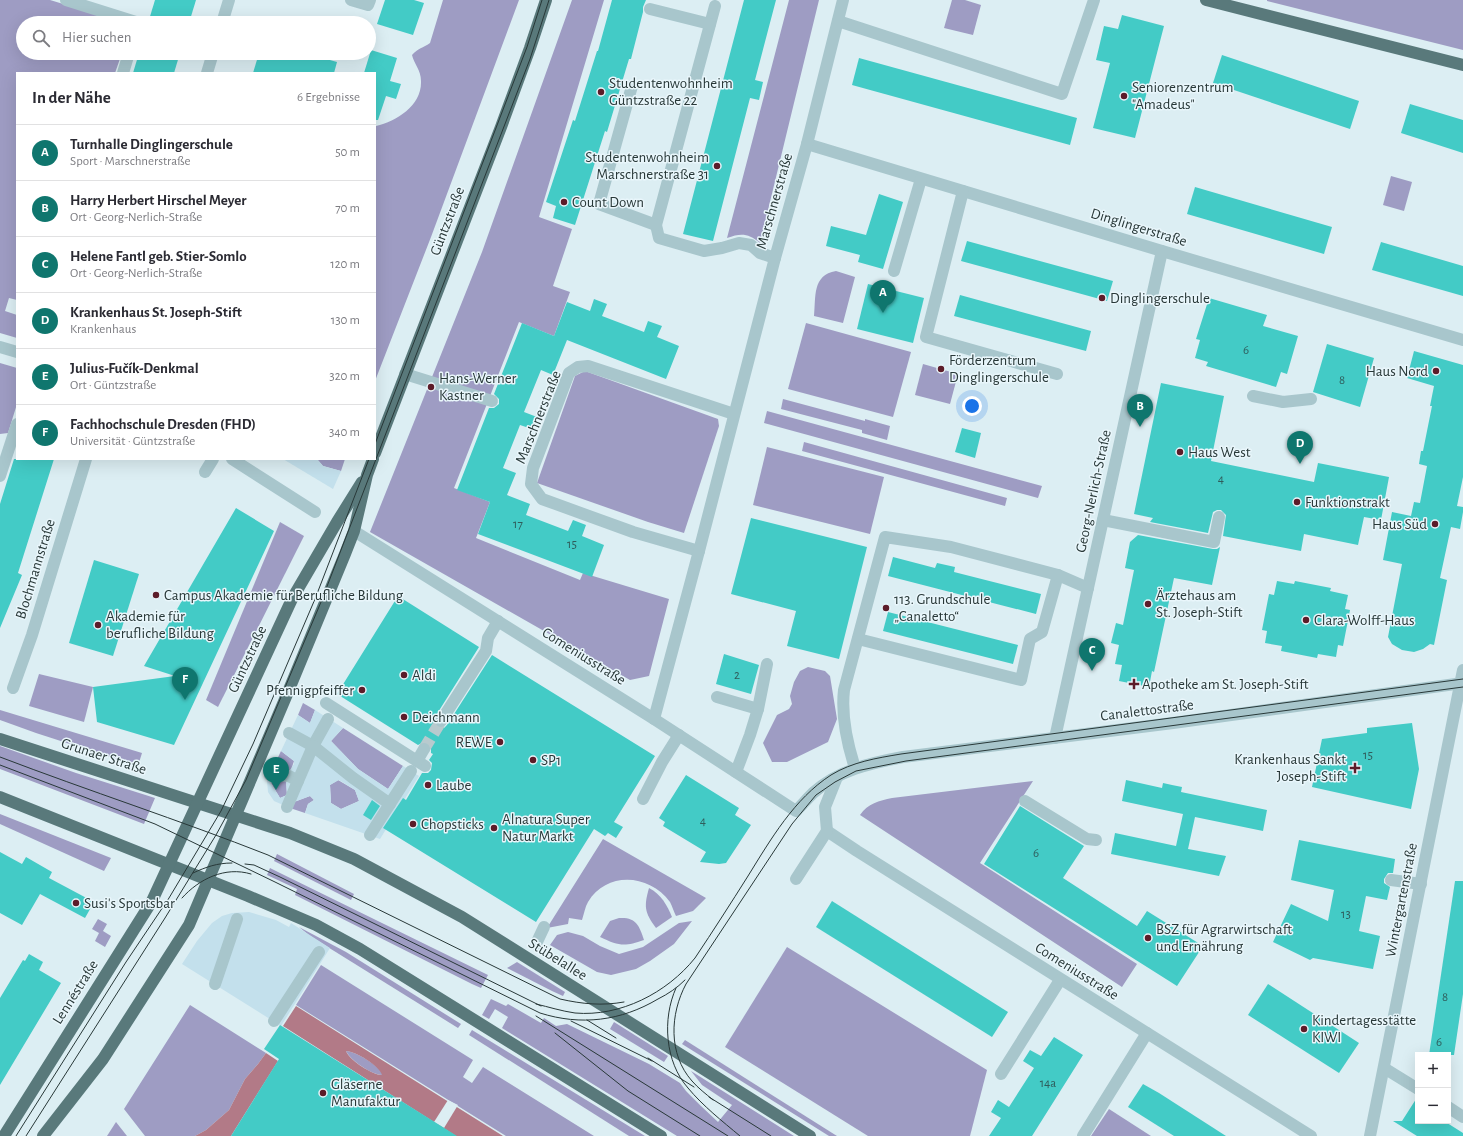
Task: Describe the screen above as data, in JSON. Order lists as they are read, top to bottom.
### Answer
{
  "streets": {
    "main road": [
      "Güntzstraße",
      "Grunaer Straße",
      "Stübelallee",
      "Lennéstraße"
    ],
    "street": [
      "Marschnerstraße",
      "Dinglingerstraße",
      "Georg-Nerlich-Straße",
      "Blochmannstraße",
      "Comeniusstraße",
      "Canalettostraße",
      "Wintergartenstraße"
    ]
  },
  "crossings": [
    ["Marschnerstraße", "Dinglingerstraße"],
    ["Marschnerstraße", "Comeniusstraße"],
    ["Güntzstraße", "Comeniusstraße"],
    ["Güntzstraße", "Grunaer Straße"],
    ["Güntzstraße", "Stübelallee"],
    ["Güntzstraße", "Lennéstraße"],
    ["Dinglingerstraße", "Georg-Nerlich-Straße"],
    ["Georg-Nerlich-Straße", "Canalettostraße"],
    ["Comeniusstraße", "Canalettostraße"],
    ["Canalettostraße", "Wintergartenstraße"],
    ["Grunaer Straße", "Stübelallee"]
  ],
  "places": {
    "other": [
      "Studentenwohnheim Güntzstraße 22",
      "Seniorenzentrum \"Amadeus\"",
      "Studentenwohnheim Marschnerstraße 31",
      "Count Down",
      "Dinglingerschule",
      "Förderzentrum Dinglingerschule",
      "Haus Nord",
      "Hans-Werner Kastner",
      "Haus West",
      "Funktionstrakt",
      "Haus Süd",
      "Campus Akademie für Berufliche Bildung",
      "Ärztehaus am St. Joseph-Stift",
      "113. Grundschule „Canaletto“",
      "Clara-Wolff-Haus",
      "Akademie für berufliche Bildung",
      "Aldi",
      "Pfennigpfeiffer",
      "Deichmann",
      "REWE",
      "SP1",
      "Laube",
      "Chopsticks",
      "Alnatura Super Natur Markt",
      "Susi's Sportsbar",
      "BSZ für Agrarwirtschaft und Ernährung",
      "Kindertagesstätte KIWI",
      "Gläserne Manufaktur"
    ],
    "health": ["Apotheke am St. Joseph-Stift", "Krankenhaus Sankt Joseph-Stift"]
  },
  "house_numbers": [
    "6",
    "8",
    "4",
    "17",
    "15",
    "2",
    "15",
    "4",
    "6",
    "13",
    "8",
    "6",
    "14a"
  ],
  "page": {
    "search": "Hier suchen",
    "heading": ["In der Nähe", "6 Ergebnisse"],
    "list": [
      {
        "mark": "A",
        "name": "Turnhalle Dinglingerschule",
        "note": "Sport · Marschnerstraße",
        "value": "50 m"
      },
      {
        "mark": "B",
        "name": "Harry Herbert Hirschel Meyer",
        "note": "Ort · Georg-Nerlich-Straße",
        "value": "70 m"
      },
      {
        "mark": "C",
        "name": "Helene Fantl geb. Stier-Somlo",
        "note": "Ort · Georg-Nerlich-Straße",
        "value": "120 m"
      },
      {
        "mark": "D",
        "name": "Krankenhaus St. Joseph-Stift",
        "note": "Krankenhaus",
        "value": "130 m"
      },
      {
        "mark": "E",
        "name": "Julius-Fučík-Denkmal",
        "note": "Ort · Güntzstraße",
        "value": "320 m"
      },
      {
        "mark": "F",
        "name": "Fachhochschule Dresden (FHD)",
        "note": "Universität · Güntzstraße",
        "value": "340 m"
      }
    ],
    "pins": [
      "A",
      "B",
      "D",
      "C",
      "F",
      "E"
    ],
    "map_buttons": ["+", "−"]
  }
}
